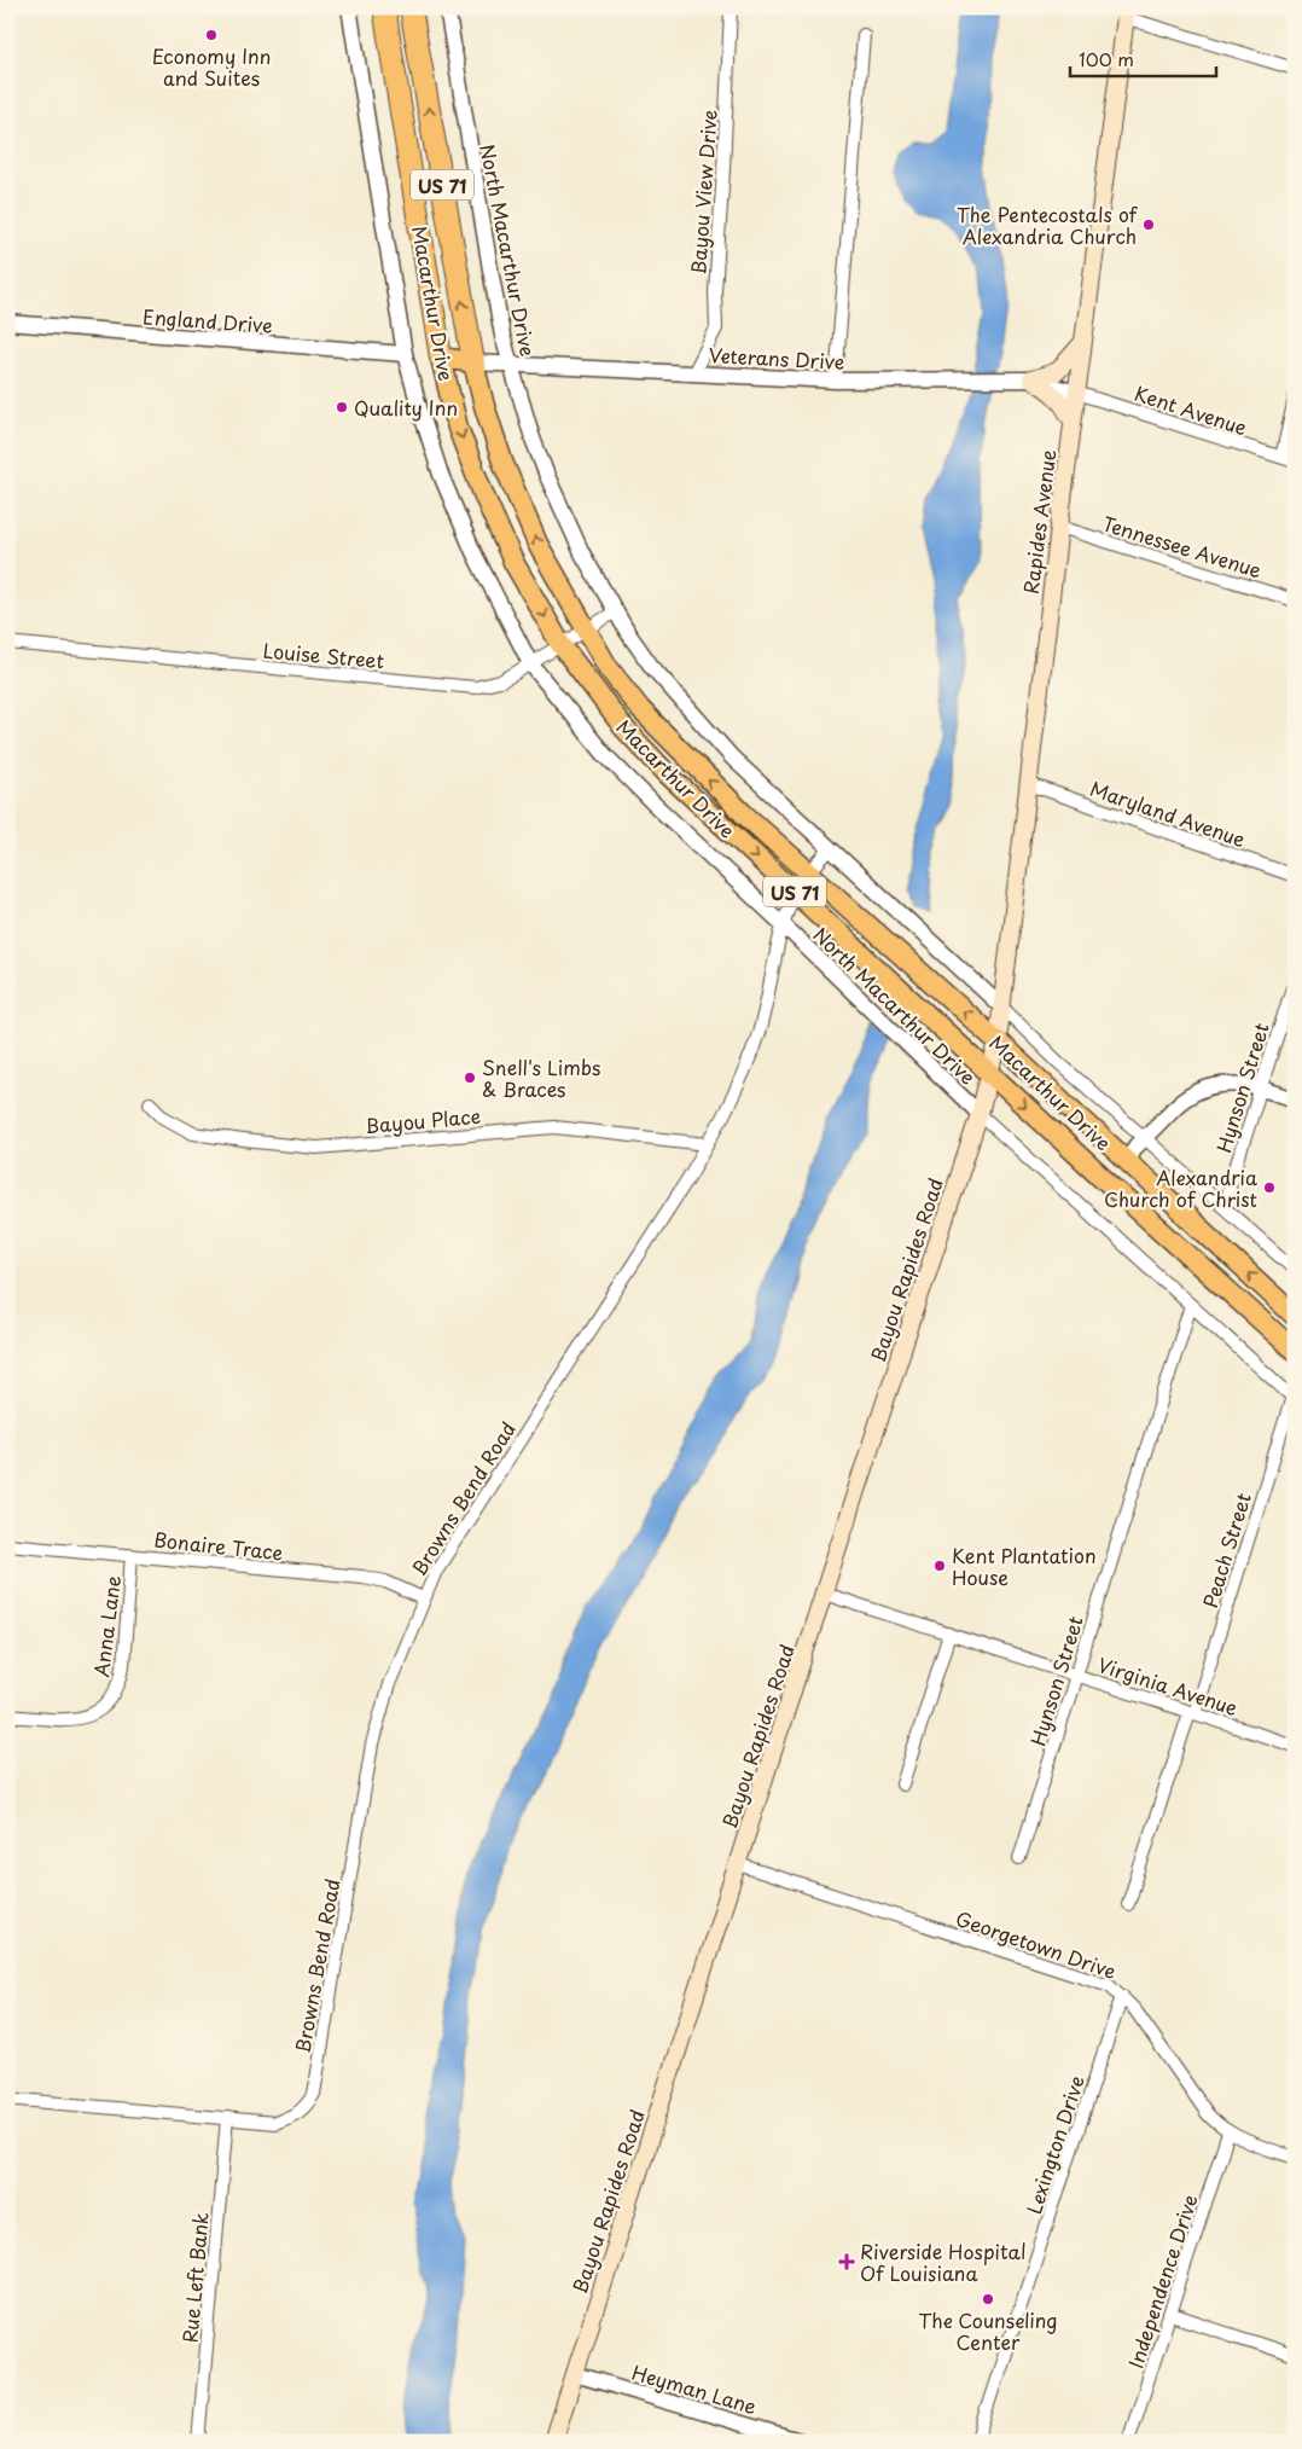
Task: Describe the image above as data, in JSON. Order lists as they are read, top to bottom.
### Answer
{
  "streets": {
    "highway": ["US 71", "Macarthur Drive"],
    "main road": ["Rapides Avenue", "Bayou Rapides Road"],
    "street": [
      "Bayou View Drive",
      "North Macarthur Drive",
      "England Drive",
      "Veterans Drive",
      "Kent Avenue",
      "Tennessee Avenue",
      "Louise Street",
      "Maryland Avenue",
      "Hynson Street",
      "Bayou Place",
      "Browns Bend Road",
      "Bonaire Trace",
      "Peach Street",
      "Anna Lane",
      "Virginia Avenue",
      "Georgetown Drive",
      "Lexington Drive",
      "Rue Left Bank",
      "Independence Drive",
      "Heyman Lane"
    ]
  },
  "crossings": [
    ["Bayou View Drive", "Veterans Drive"],
    ["North Macarthur Drive", "Macarthur Drive"],
    ["North Macarthur Drive", "England Drive"],
    ["North Macarthur Drive", "Veterans Drive"],
    ["North Macarthur Drive", "Rapides Avenue"],
    ["North Macarthur Drive", "Louise Street"],
    ["North Macarthur Drive", "Bayou Rapides Road"],
    ["North Macarthur Drive", "Browns Bend Road"],
    ["Macarthur Drive", "Veterans Drive"],
    ["Macarthur Drive", "Rapides Avenue"],
    ["Macarthur Drive", "Louise Street"],
    ["Macarthur Drive", "Hynson Street"],
    ["Macarthur Drive", "Bayou Rapides Road"],
    ["Macarthur Drive", "Browns Bend Road"],
    ["Veterans Drive", "Kent Avenue"],
    ["Veterans Drive", "Rapides Avenue"],
    ["Kent Avenue", "Rapides Avenue"],
    ["Rapides Avenue", "Tennessee Avenue"],
    ["Rapides Avenue", "Maryland Avenue"],
    ["Rapides Avenue", "Bayou Rapides Road"],
    ["Hynson Street", "Virginia Avenue"],
    ["Bayou Place", "Browns Bend Road"],
    ["Bayou Rapides Road", "Virginia Avenue"],
    ["Bayou Rapides Road", "Georgetown Drive"],
    ["Bayou Rapides Road", "Heyman Lane"],
    ["Browns Bend Road", "Bonaire Trace"],
    ["Browns Bend Road", "Rue Left Bank"],
    ["Bonaire Trace", "Anna Lane"],
    ["Peach Street", "Virginia Avenue"],
    ["Georgetown Drive", "Lexington Drive"],
    ["Georgetown Drive", "Independence Drive"]
  ],
  "places": {
    "other": [
      "Economy Inn and Suites",
      "The Pentecostals of Alexandria Church",
      "Quality Inn",
      "Snell's Limbs & Braces",
      "Alexandria Church of Christ",
      "Kent Plantation House",
      "The Counseling Center"
    ],
    "health": ["Riverside Hospital Of Louisiana"]
  },
  "scale_bar": "100 m"
}
